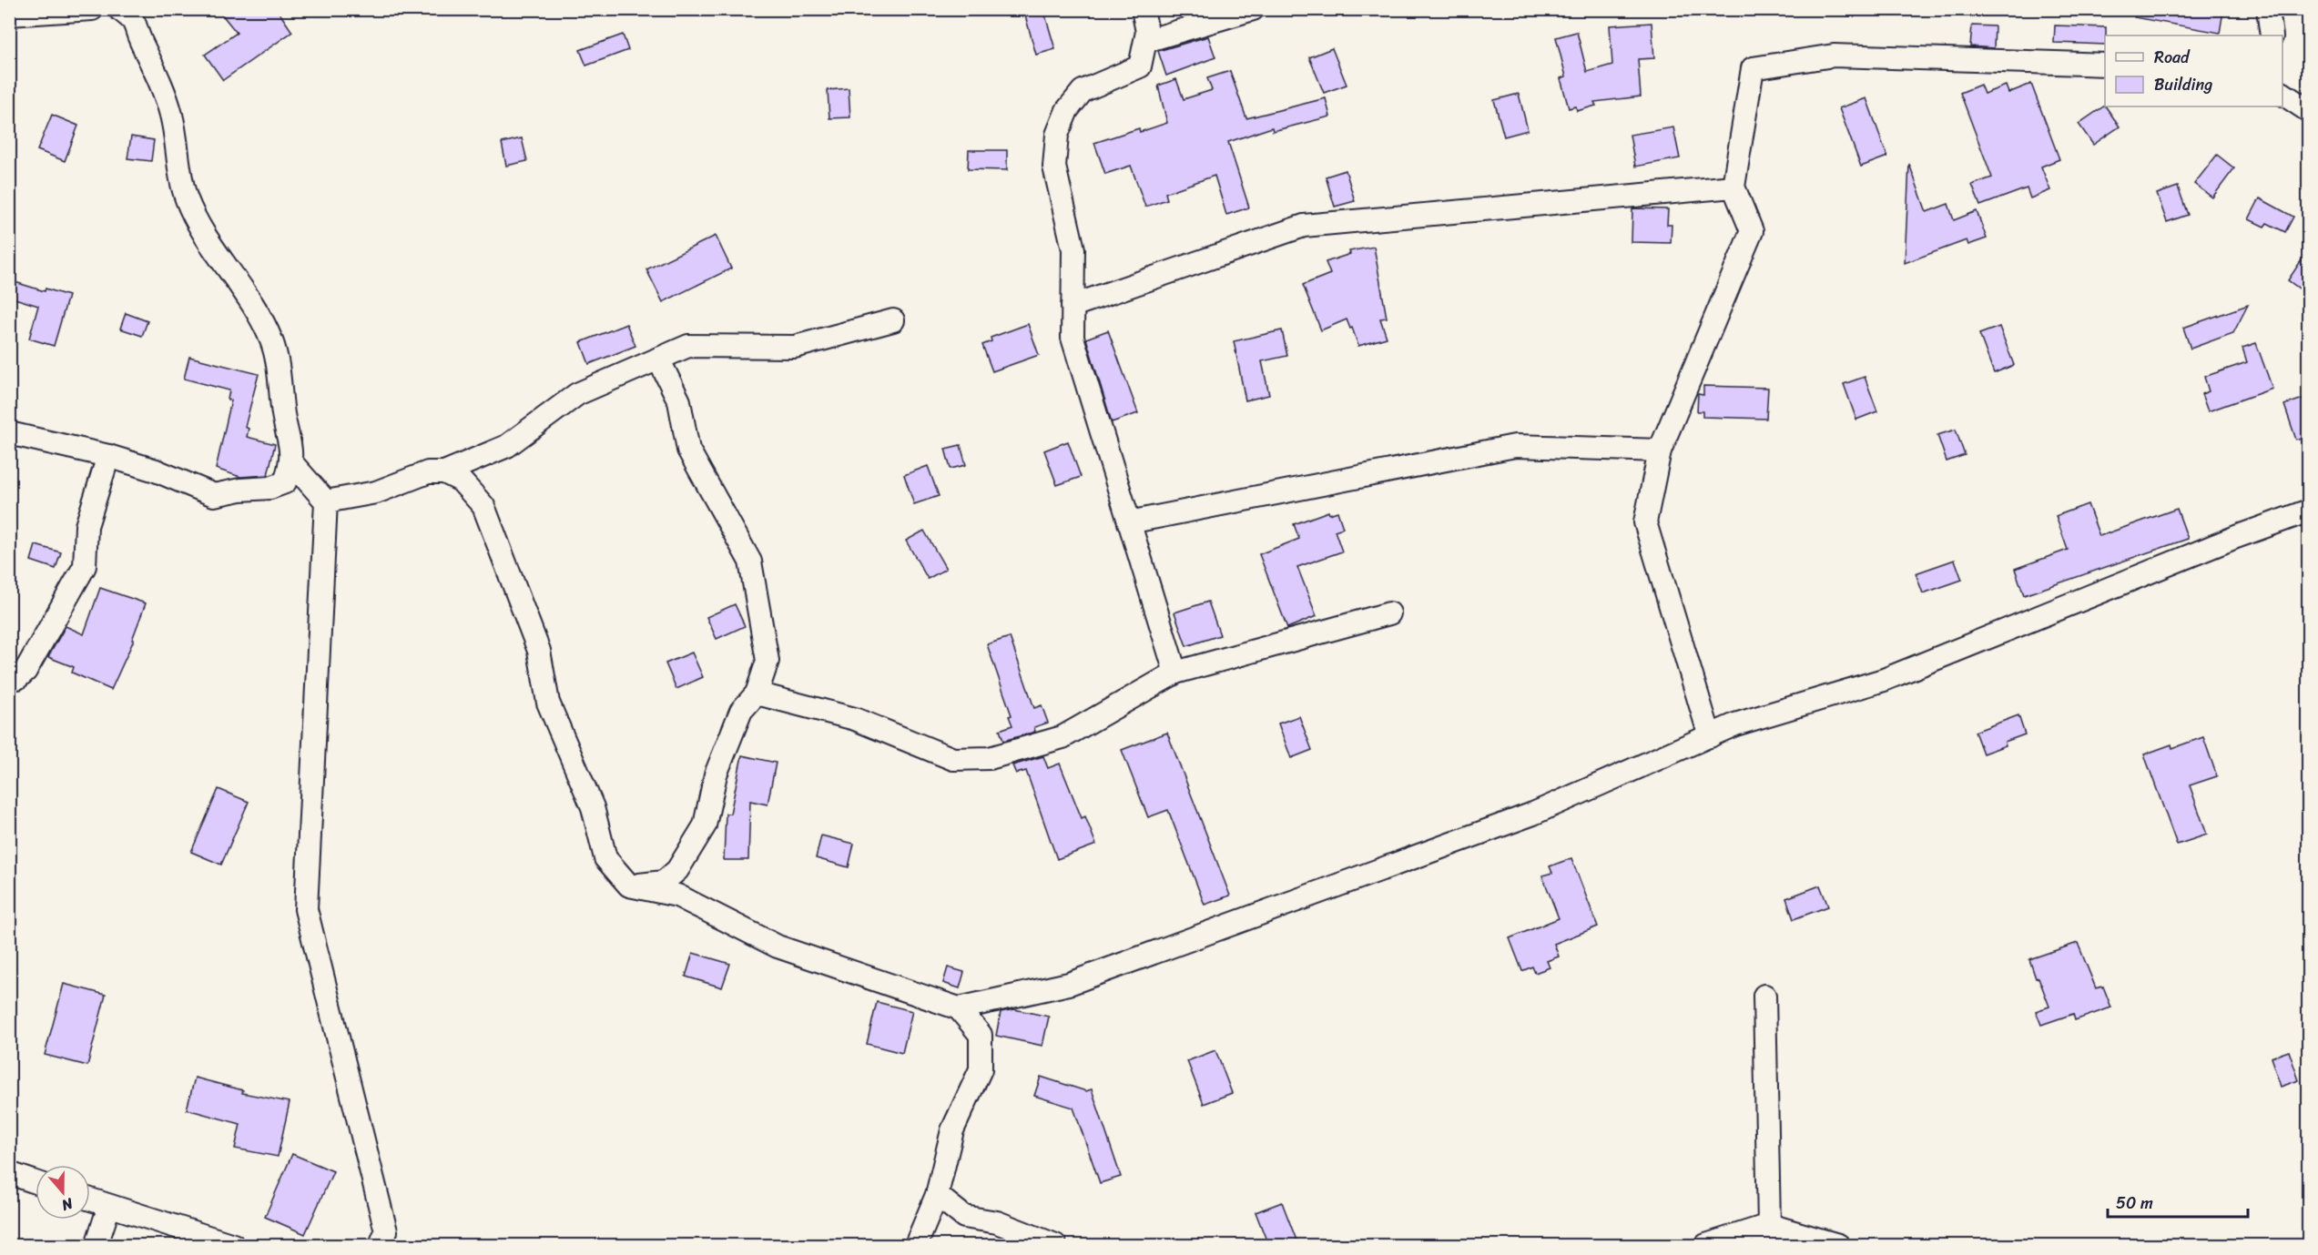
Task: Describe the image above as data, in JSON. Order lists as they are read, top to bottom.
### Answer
{
  "legend": ["Road", "Building"],
  "scale_bar": "50 m",
  "north": "bottom"
}
